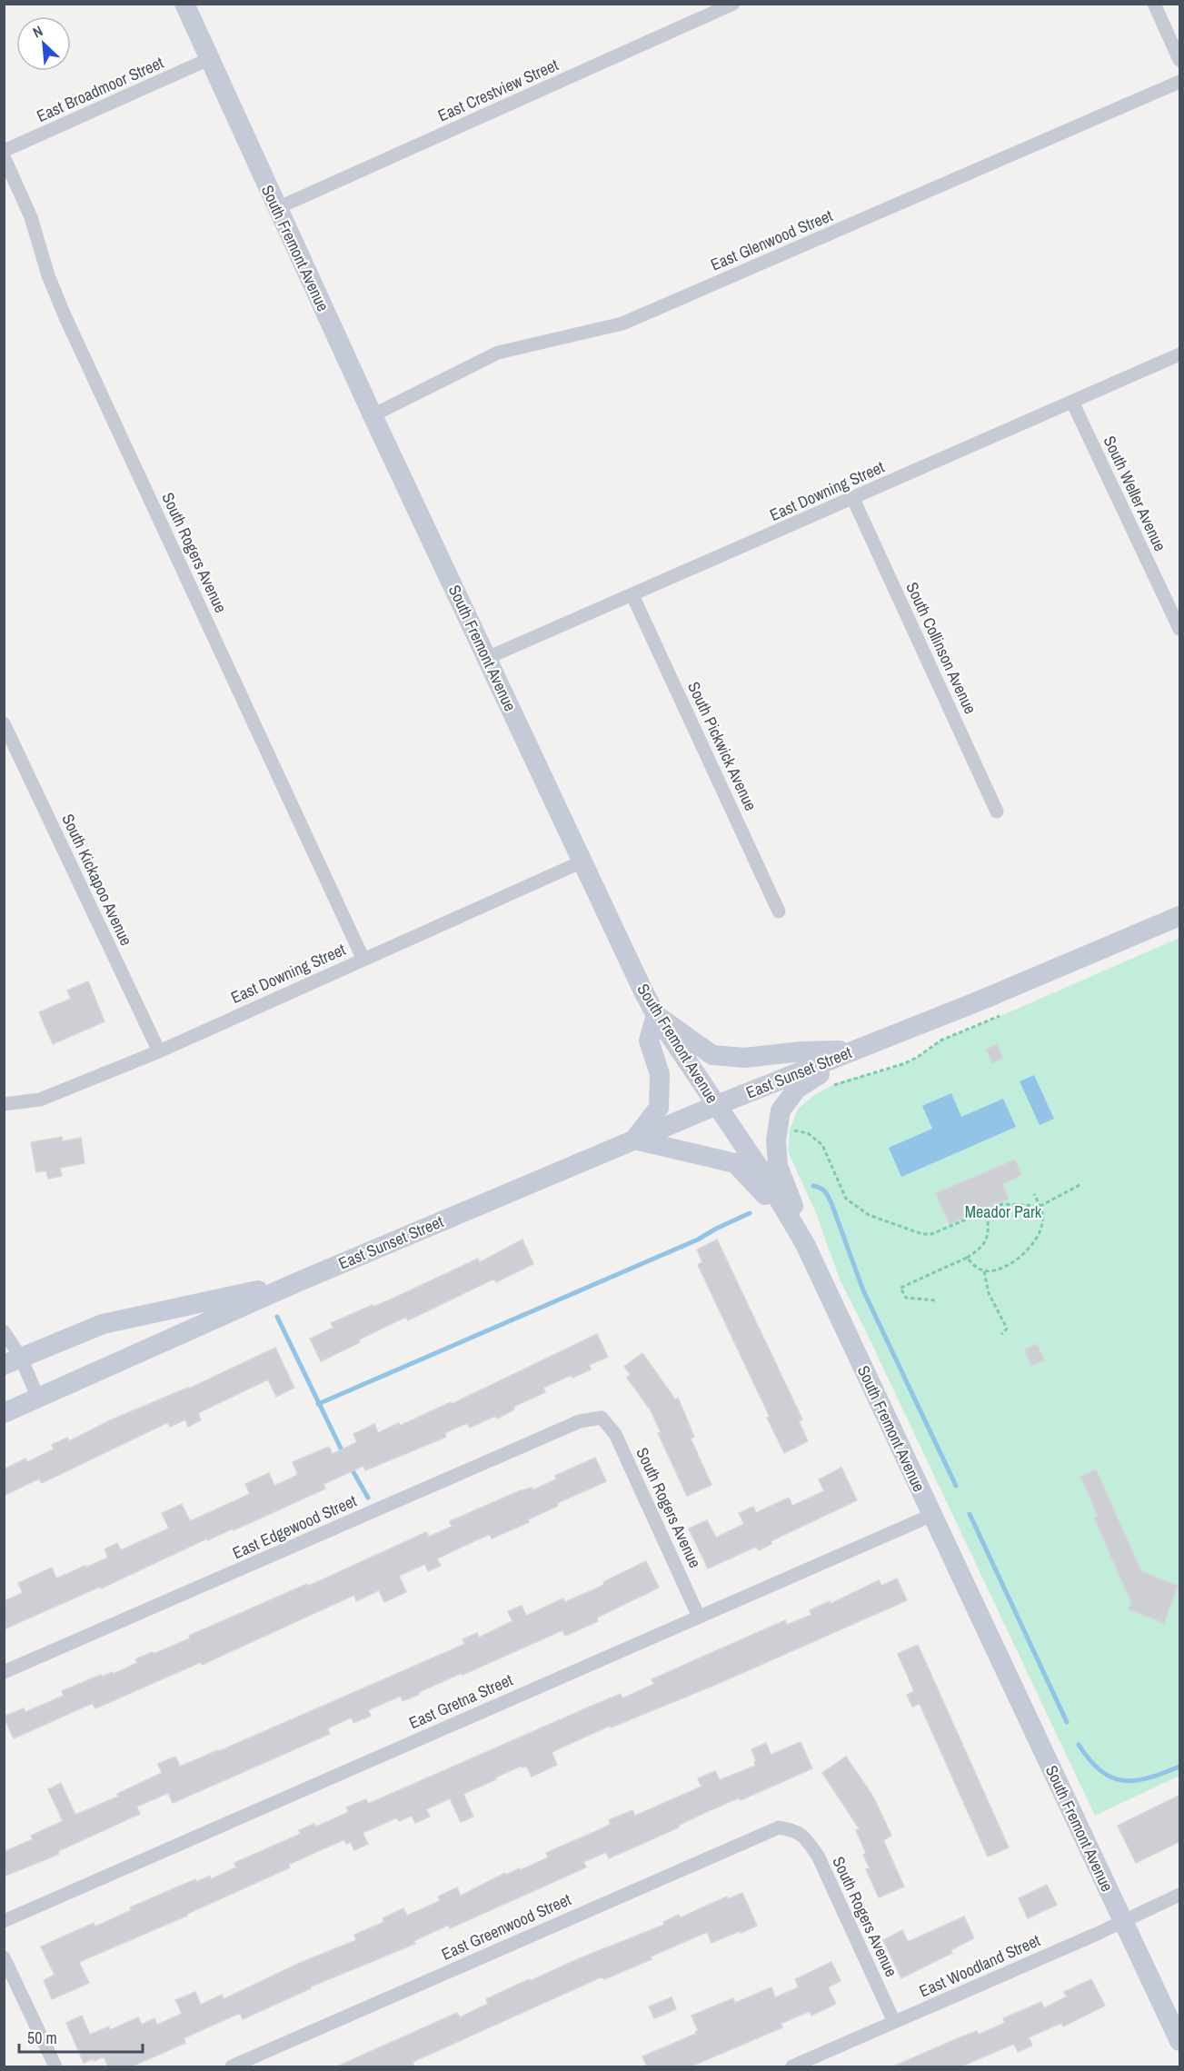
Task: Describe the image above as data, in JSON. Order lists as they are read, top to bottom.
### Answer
{
  "streets": {
    "main road": ["South Fremont Avenue", "East Sunset Street"],
    "street": [
      "East Broadmoor Street",
      "East Crestview Street",
      "East Glenwood Street",
      "East Downing Street",
      "South Weller Avenue",
      "South Rogers Avenue",
      "South Collinson Avenue",
      "South Pickwick Avenue",
      "South Kickapoo Avenue",
      "East Edgewood Street",
      "East Gretna Street",
      "East Greenwood Street",
      "East Woodland Street"
    ]
  },
  "crossings": [
    ["East Broadmoor Street", "South Fremont Avenue"],
    ["East Crestview Street", "South Fremont Avenue"],
    ["East Glenwood Street", "South Fremont Avenue"],
    ["South Fremont Avenue", "East Downing Street"],
    ["South Fremont Avenue", "East Sunset Street"],
    ["South Fremont Avenue", "East Gretna Street"],
    ["South Fremont Avenue", "East Woodland Street"],
    ["East Downing Street", "South Weller Avenue"],
    ["East Downing Street", "South Rogers Avenue"],
    ["East Downing Street", "South Collinson Avenue"],
    ["East Downing Street", "South Pickwick Avenue"],
    ["East Downing Street", "South Kickapoo Avenue"],
    ["South Rogers Avenue", "East Edgewood Street"],
    ["South Rogers Avenue", "East Gretna Street"],
    ["South Rogers Avenue", "East Greenwood Street"],
    ["South Rogers Avenue", "East Woodland Street"]
  ],
  "parks": ["Meador Park"],
  "scale_bar": "50 m",
  "north": "top left"
}
